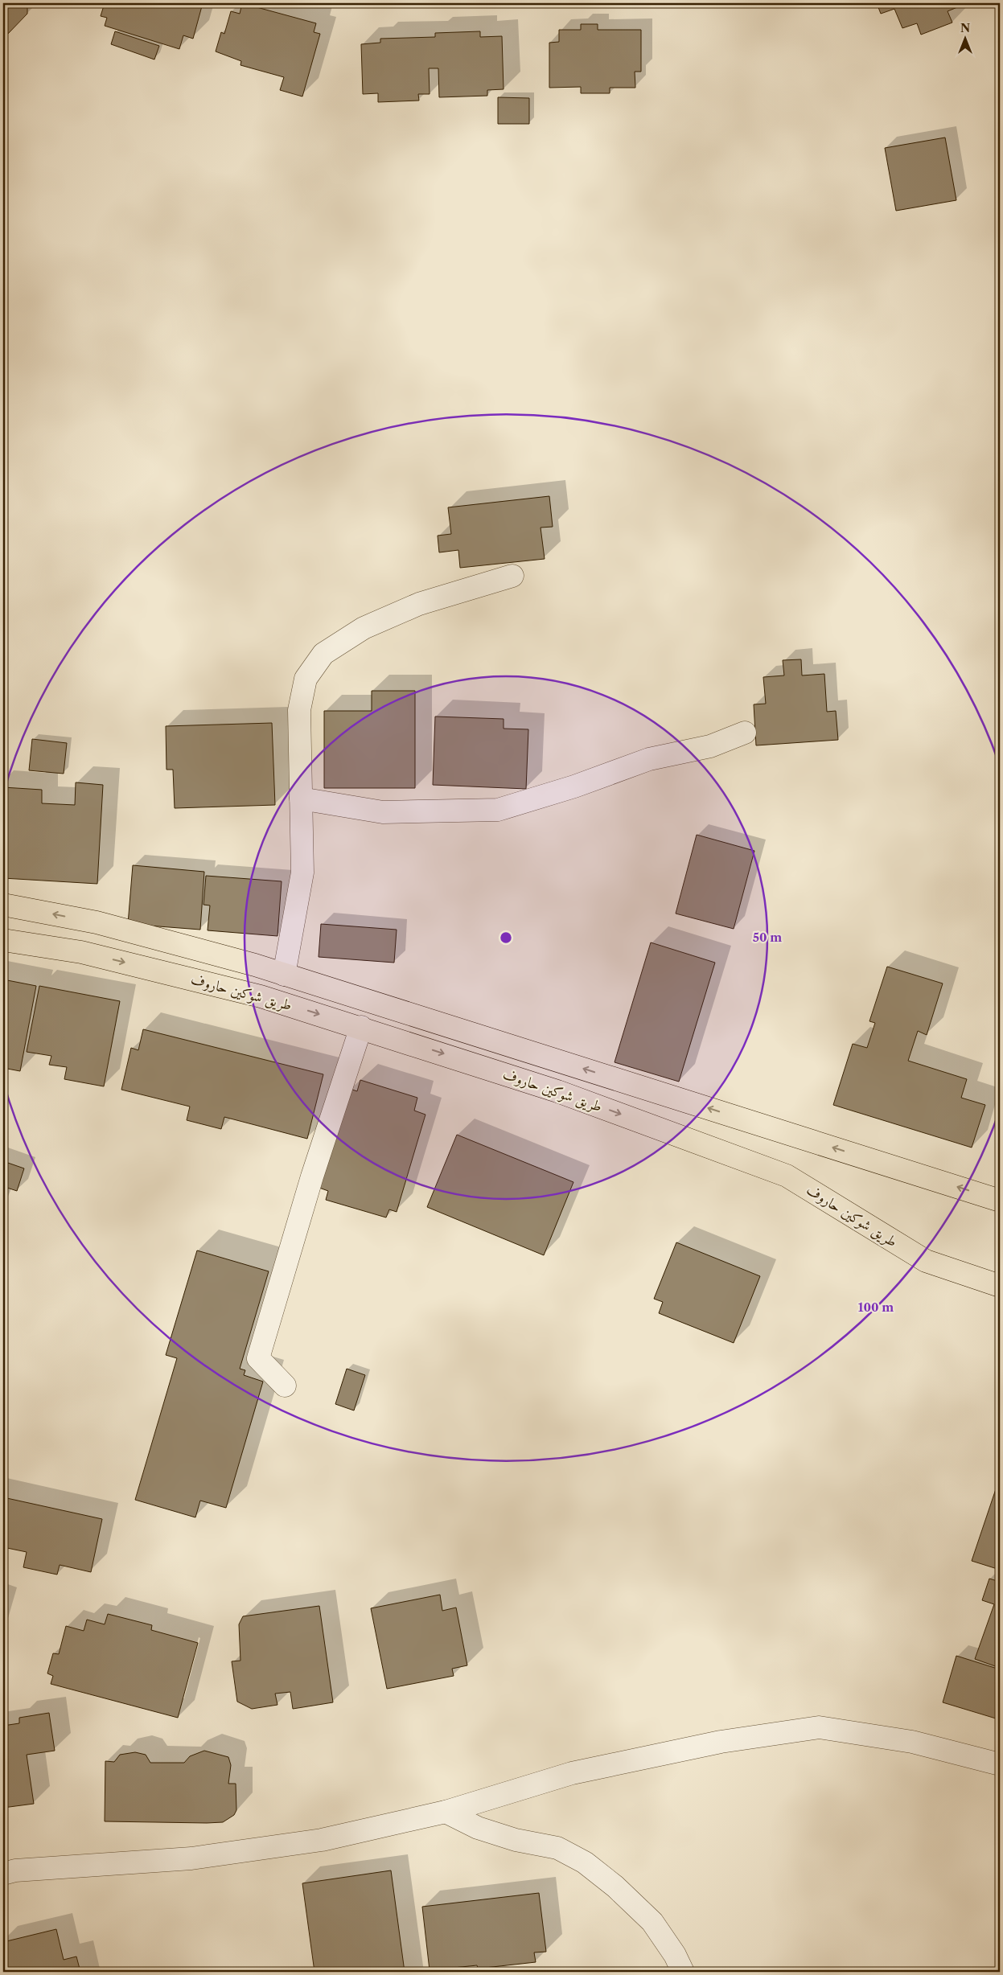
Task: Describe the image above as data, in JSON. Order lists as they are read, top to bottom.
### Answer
{
  "streets": {
    "main road": ["طريق شوكين حاروف"]
  },
  "north": "top",
  "rings": ["50 m", "100 m"]
}
